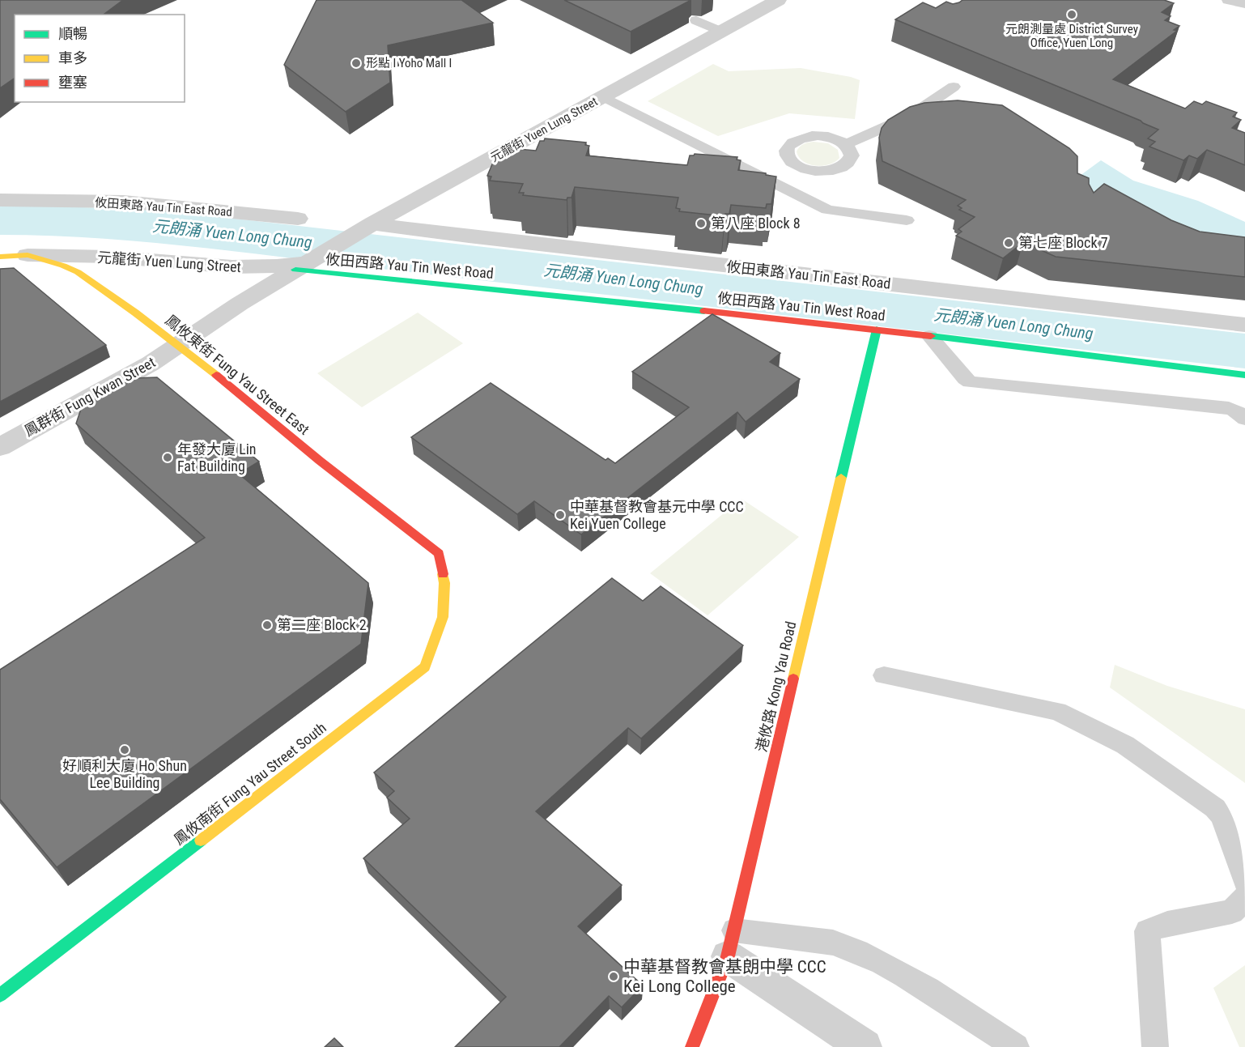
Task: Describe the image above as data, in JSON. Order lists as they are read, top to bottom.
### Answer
{
  "streets": {
    "street": [
      "元龍街 Yuen Lung Street",
      "攸田東路 Yau Tin East Road",
      "攸田西路 Yau Tin West Road",
      "鳳攸東街 Fung Yau Street East",
      "鳳群街 Fung Kwan Street",
      "港攸路 Kong Yau Road",
      "鳳攸南街 Fung Yau Street South"
    ]
  },
  "crossings": [
    ["元龍街 Yuen Lung Street", "攸田東路 Yau Tin East Road"],
    ["元龍街 Yuen Lung Street", "攸田西路 Yau Tin West Road"],
    ["元龍街 Yuen Lung Street", "鳳攸東街 Fung Yau Street East"],
    ["元龍街 Yuen Lung Street", "鳳群街 Fung Kwan Street"],
    ["攸田西路 Yau Tin West Road", "港攸路 Kong Yau Road"],
    ["鳳攸東街 Fung Yau Street East", "鳳群街 Fung Kwan Street"],
    ["鳳攸東街 Fung Yau Street East", "鳳攸南街 Fung Yau Street South"]
  ],
  "water": ["元朗涌 Yuen Long Chung"],
  "places": [
    "元朗測量處 District Survey Office, Yuen Long",
    "形點 I Yoho Mall I",
    "第八座 Block 8",
    "第七座 Block 7",
    "年發大廈 Lin Fat Building",
    "中華基督教會基元中學 CCC Kei Yuen College",
    "第二座 Block 2",
    "好順利大廈 Ho Shun Lee Building",
    "中華基督教會基朗中學 CCC Kei Long College"
  ],
  "legend": ["順暢", "車多", "壅塞"]
}
